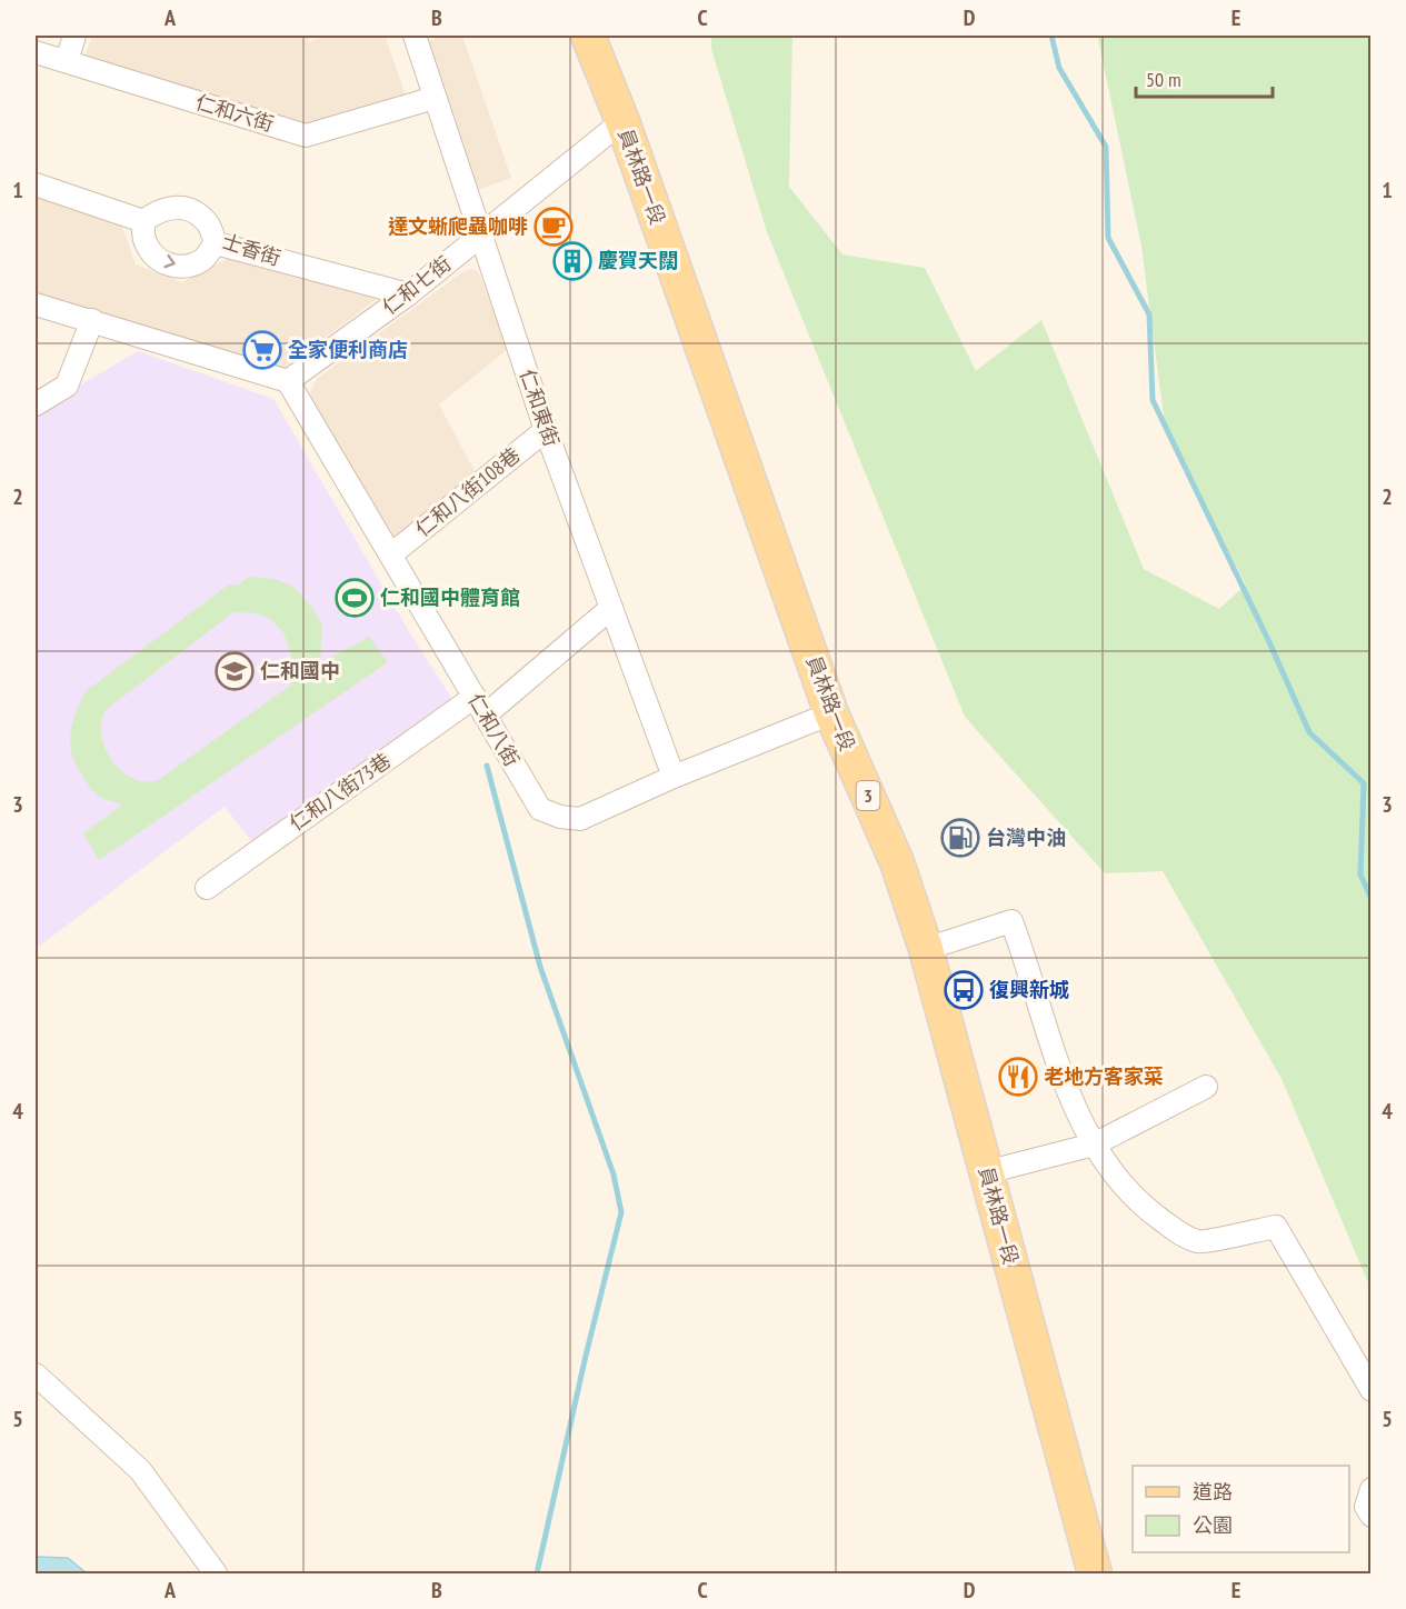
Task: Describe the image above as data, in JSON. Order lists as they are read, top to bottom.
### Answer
{
  "streets": {
    "main road": ["員林路一段", "3"],
    "street": [
      "仁和六街",
      "士香街",
      "仁和七街",
      "仁和東街",
      "仁和八街108巷",
      "仁和八街",
      "仁和八街73巷"
    ]
  },
  "crossings": [
    ["仁和六街", "仁和東街"],
    ["員林路一段", "仁和七街"],
    ["員林路一段", "仁和八街"],
    ["士香街", "仁和七街"],
    ["仁和七街", "仁和東街"],
    ["仁和七街", "仁和八街"],
    ["仁和東街", "仁和八街108巷"],
    ["仁和東街", "仁和八街"],
    ["仁和東街", "仁和八街73巷"],
    ["仁和八街108巷", "仁和八街"],
    ["仁和八街", "仁和八街73巷"]
  ],
  "places": {
    "cafe": ["達文蜥爬蟲咖啡"],
    "building": ["慶賀天闊"],
    "supermarket": ["全家便利商店"],
    "sports": ["仁和國中體育館"],
    "school or university": ["仁和國中"],
    "fuel station": ["台灣中油"],
    "bus stop": ["復興新城"],
    "restaurant": ["老地方客家菜"]
  },
  "legend": ["道路", "公園"],
  "scale_bar": "50 m",
  "grid": {
    "columns": [
      "A",
      "B",
      "C",
      "D",
      "E"
    ],
    "rows": [
      "1",
      "2",
      "3",
      "4",
      "5"
    ]
  }
}
